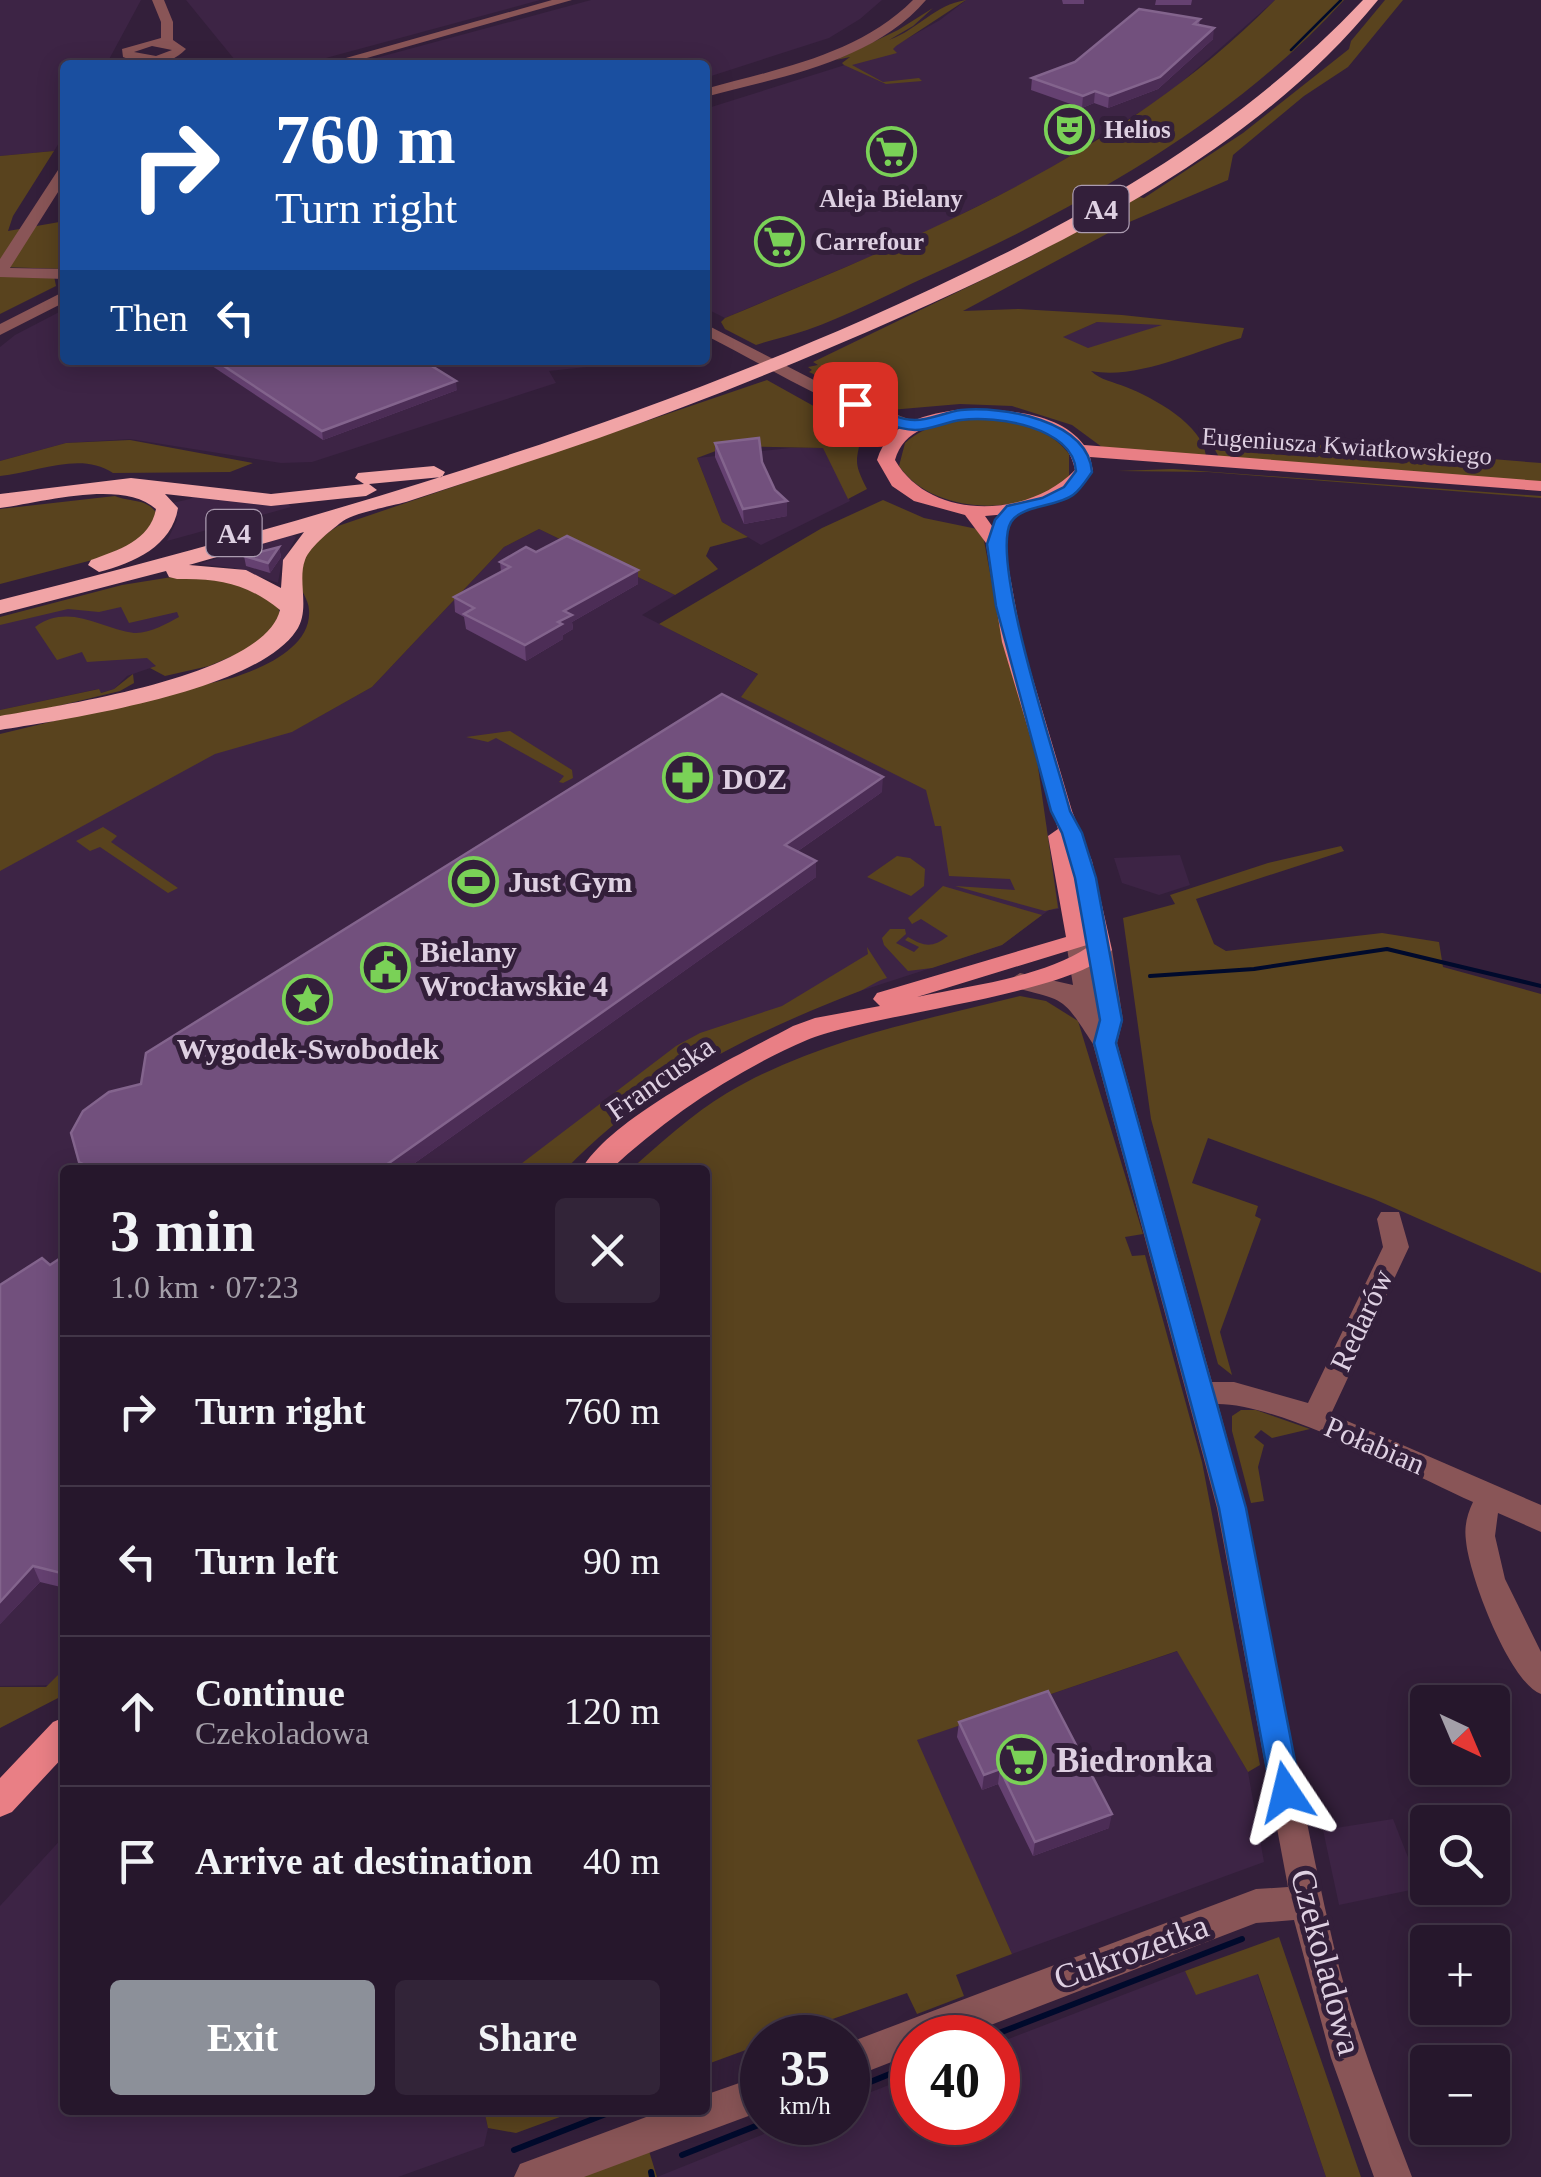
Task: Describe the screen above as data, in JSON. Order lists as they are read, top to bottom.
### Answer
{
  "streets": {
    "highway": ["A4"],
    "main road": ["Eugeniusza Kwiatkowskiego", "Francuska", "Czekoladowa"],
    "street": ["Redarów", "Połabian", "Cukrozetka"]
  },
  "crossings": [
    ["Redarów", "Połabian"],
    ["Połabian", "Czekoladowa"],
    ["Cukrozetka", "Czekoladowa"]
  ],
  "places": {
    "theatre": ["Helios"],
    "supermarket": ["Aleja Bielany", "Carrefour", "Biedronka"],
    "pharmacy": ["DOZ"],
    "sports": ["Just Gym"],
    "public building": ["Bielany Wrocławskie 4"],
    "place": ["Wygodek-Swobodek"]
  },
  "north": "bottom right",
  "page": {
    "turn": ["760 m", "Turn right"],
    "then": "Then",
    "heading": ["3 min", "1.0 km · 07:23"],
    "list": [
      {
        "name": "Turn right",
        "value": "760 m"
      },
      {
        "name": "Turn left",
        "value": "90 m"
      },
      {
        "name": "Continue",
        "note": "Czekoladowa",
        "value": "120 m"
      },
      {
        "name": "Arrive at destination",
        "value": "40 m"
      }
    ],
    "map_buttons": ["+", "−"],
    "buttons": ["Exit", "Share"],
    "speed": "35 km/h",
    "limit": "40"
  }
}
